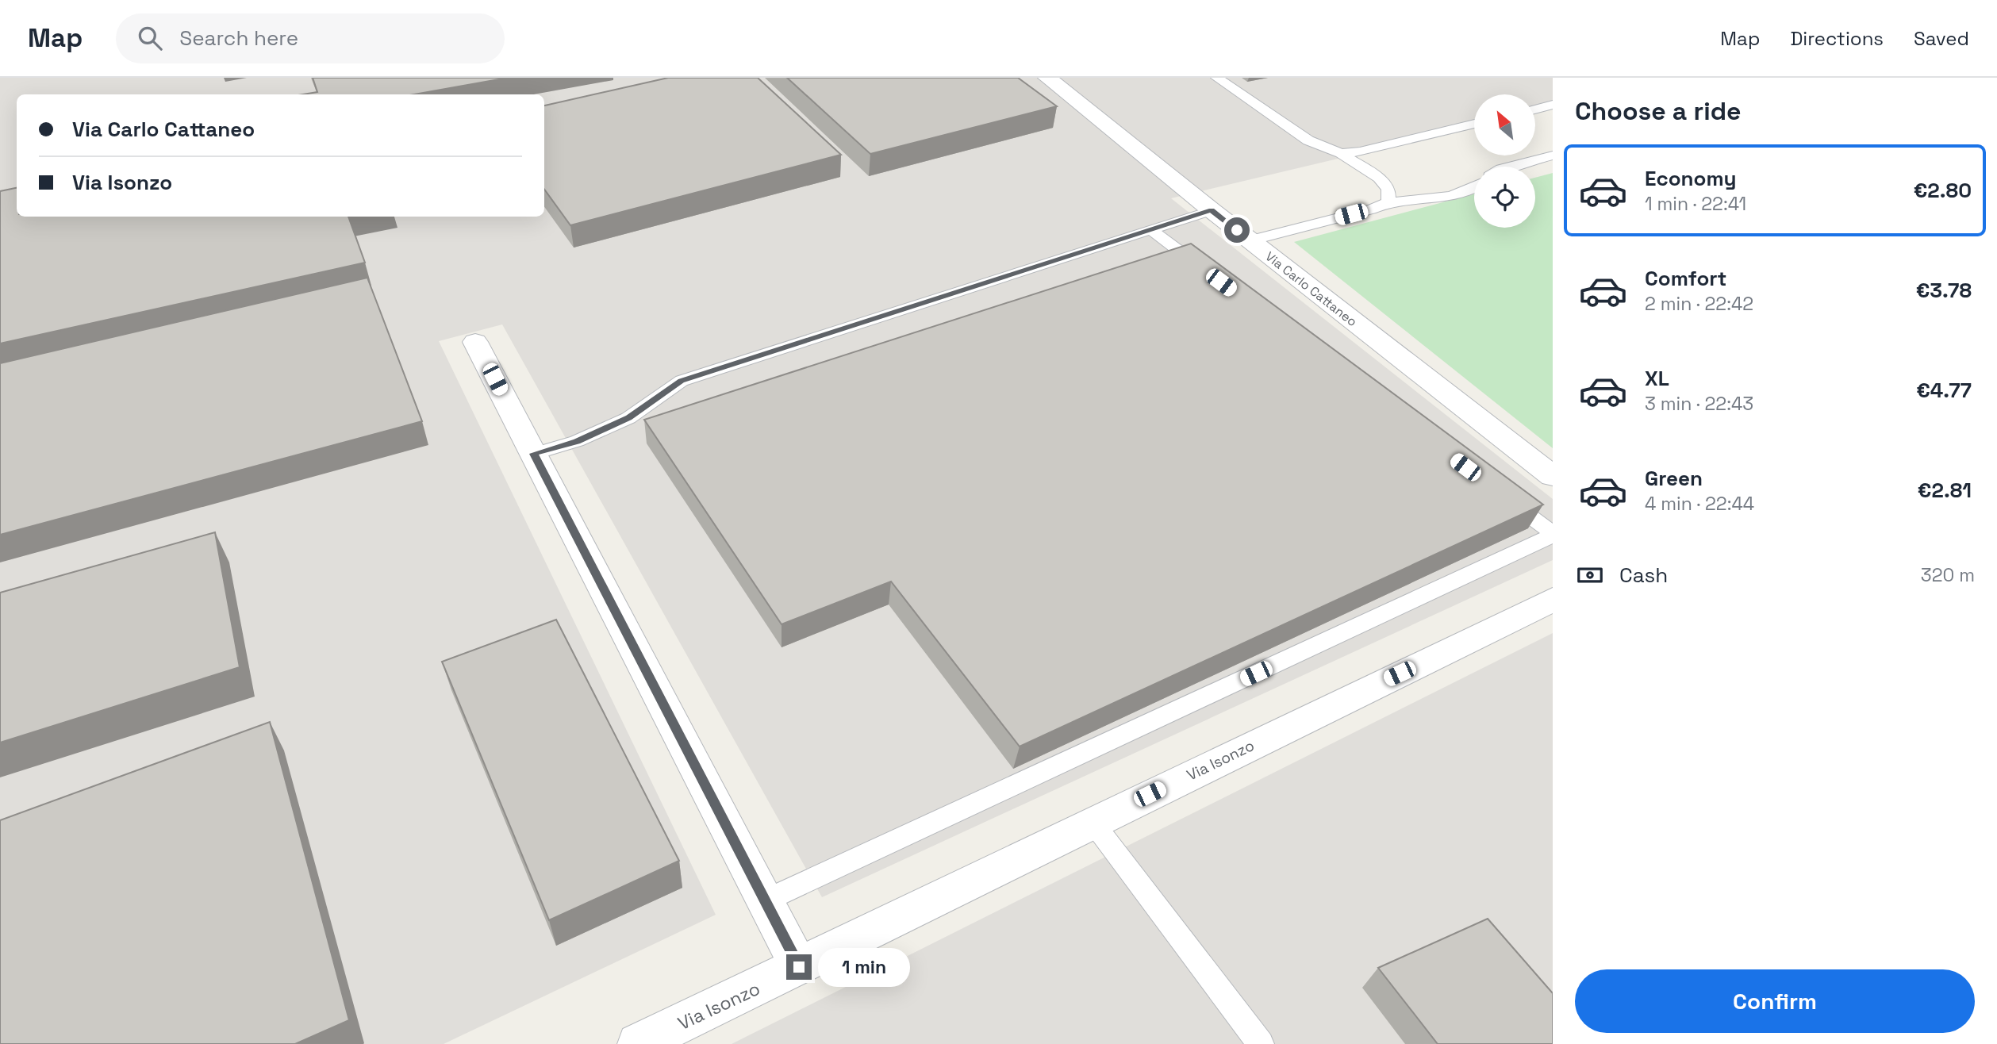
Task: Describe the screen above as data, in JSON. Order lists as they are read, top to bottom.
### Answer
{
  "streets": {
    "street": ["Via Carlo Cattaneo", "Via Isonzo"]
  },
  "north": "top left",
  "page": {
    "header": "Map",
    "search": "Search here",
    "nav": ["Map", "Directions", "Saved"],
    "heading": "Choose a ride",
    "banner": ["Via Carlo Cattaneo", "Via Isonzo"],
    "list": [
      {
        "name": "Economy",
        "note": "1 min · 22:41",
        "value": "€2.80"
      },
      {
        "name": "Comfort",
        "note": "2 min · 22:42",
        "value": "€3.78"
      },
      {
        "name": "XL",
        "note": "3 min · 22:43",
        "value": "€4.77"
      },
      {
        "name": "Green",
        "note": "4 min · 22:44",
        "value": "€2.81"
      }
    ],
    "pay": ["Cash", "320 m"],
    "bubble": "1 min",
    "buttons": "Confirm"
  }
}
